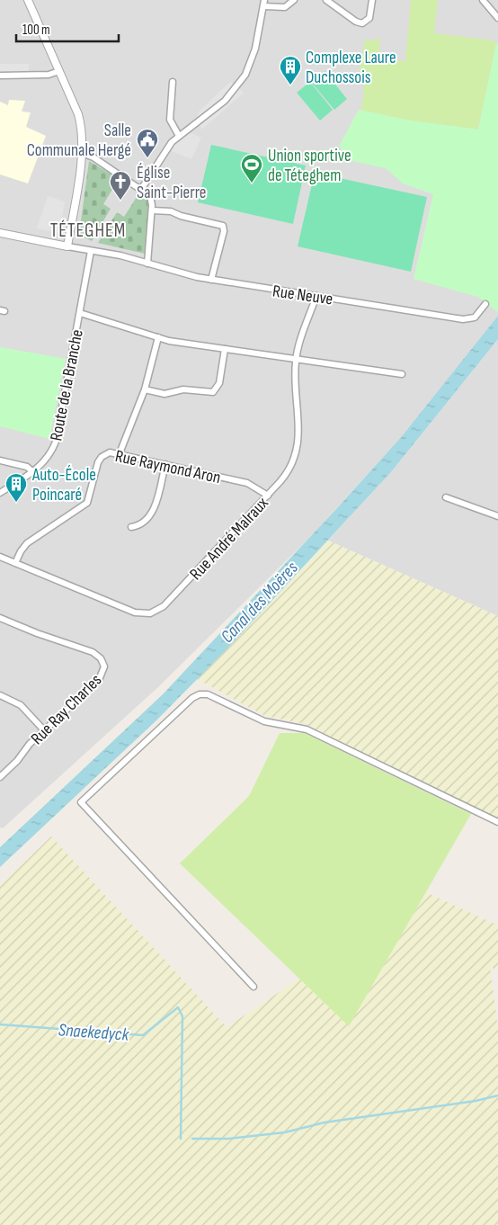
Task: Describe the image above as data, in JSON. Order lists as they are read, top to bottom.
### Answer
{
  "streets": {
    "street": [
      "Rue Neuve",
      "Route de la Branche",
      "Rue Raymond Aron",
      "Rue André Malraux",
      "Rue Ray Charles"
    ]
  },
  "crossings": [
    ["Rue Neuve", "Route de la Branche"],
    ["Rue Neuve", "Rue André Malraux"],
    ["Rue Raymond Aron", "Rue André Malraux"]
  ],
  "districts": ["TÉTEGHEM"],
  "water": ["Canal des Moëres", "Snaekedyck"],
  "places": {
    "building": ["Complexe Laure Duchossois", "Auto-École Poincaré"],
    "public building": ["Salle Communale Hergé"],
    "sports": ["Union sportive de Téteghem"],
    "church": ["Église Saint-Pierre"]
  },
  "scale_bar": "100 m"
}
